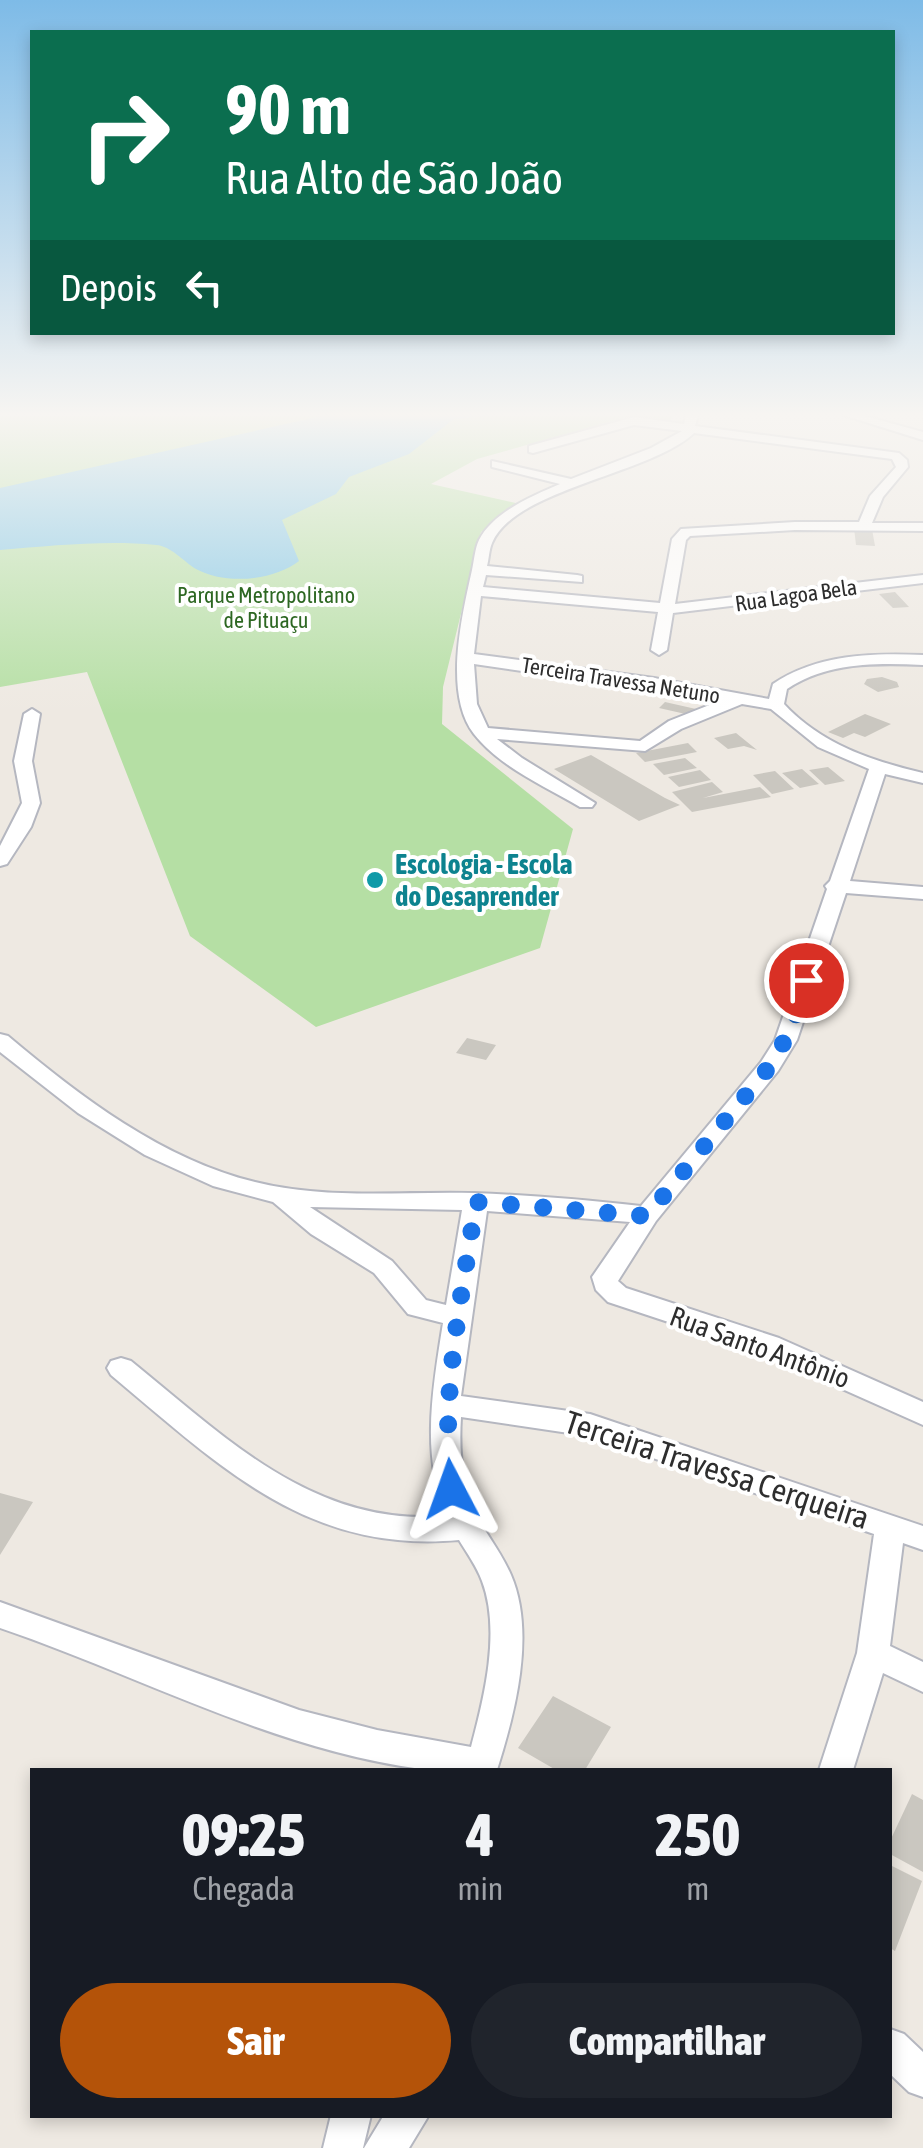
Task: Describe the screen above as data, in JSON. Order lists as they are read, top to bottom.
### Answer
{
  "streets": {
    "street": [
      "Rua Lagoa Bela",
      "Terceira Travessa Netuno",
      "Rua Santo Antônio",
      "Terceira Travessa Cerqueira"
    ]
  },
  "parks": ["Parque Metropolitano de Pituaçu"],
  "places": ["Escologia - Escola do Desaprender"],
  "page": {
    "turn": ["90 m", "Rua Alto de São João"],
    "then": "Depois",
    "eta": [
      "09:25",
      "Chegada",
      "4",
      "min",
      "250",
      "m"
    ],
    "buttons": ["Sair", "Compartilhar"]
  }
}
